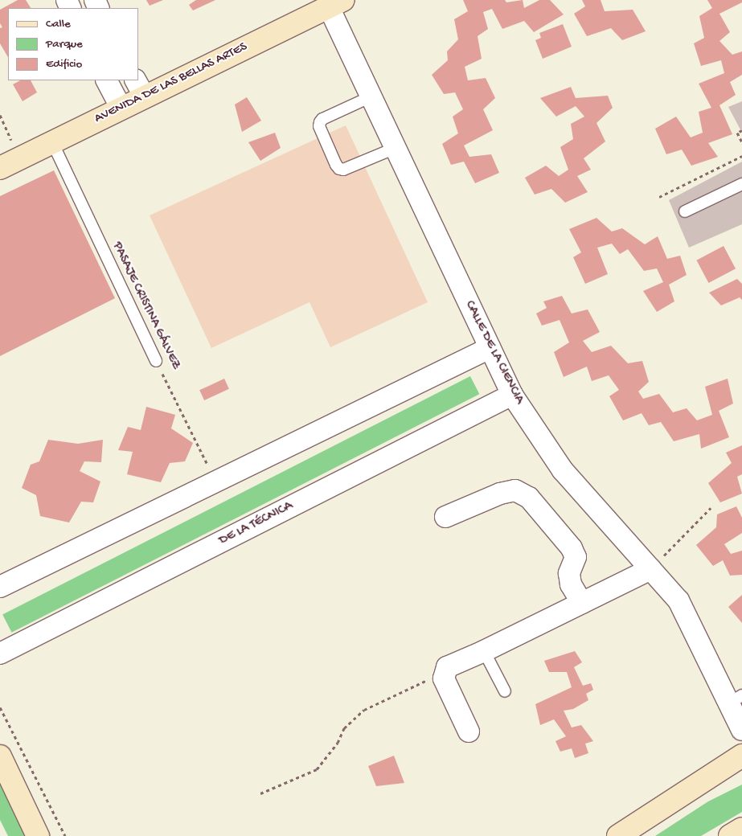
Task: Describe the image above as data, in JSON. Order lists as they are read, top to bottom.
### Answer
{
  "streets": {
    "street": ["AVENIDA DE LAS BELLAS ARTES", "CALLE DE LA CIENCIA", "DE LA TÉCNICA"],
    "lane": ["PASAJE CRISTINA GÁLVEZ"]
  },
  "crossings": [
    ["AVENIDA DE LAS BELLAS ARTES", "PASAJE CRISTINA GÁLVEZ"],
    ["AVENIDA DE LAS BELLAS ARTES", "CALLE DE LA CIENCIA"],
    ["CALLE DE LA CIENCIA", "DE LA TÉCNICA"]
  ],
  "legend": ["Calle", "Parque", "Edificio"]
}
